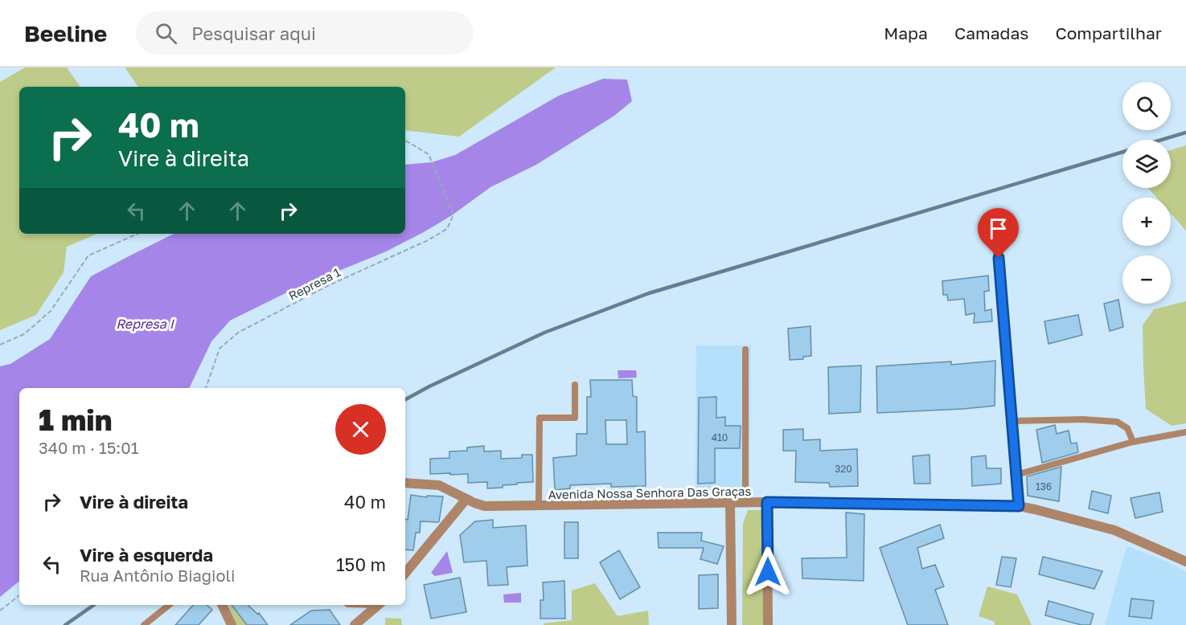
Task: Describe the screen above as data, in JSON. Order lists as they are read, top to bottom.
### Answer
{
  "streets": {
    "street": ["Avenida Nossa Senhora Das Graças"],
    "path": ["Represa 1"]
  },
  "water": ["Represa I"],
  "house_numbers": ["410", "320", "136"],
  "page": {
    "header": "Beeline",
    "search": "Pesquisar aqui",
    "nav": ["Mapa", "Camadas", "Compartilhar"],
    "map_buttons": ["+", "−"],
    "turn": ["40 m", "Vire à direita"],
    "heading": ["1 min", "340 m · 15:01"],
    "list": [
      {
        "name": "Vire à direita",
        "value": "40 m"
      },
      {
        "name": "Vire à esquerda",
        "note": "Rua Antônio Biagioli",
        "value": "150 m"
      }
    ]
  }
}
